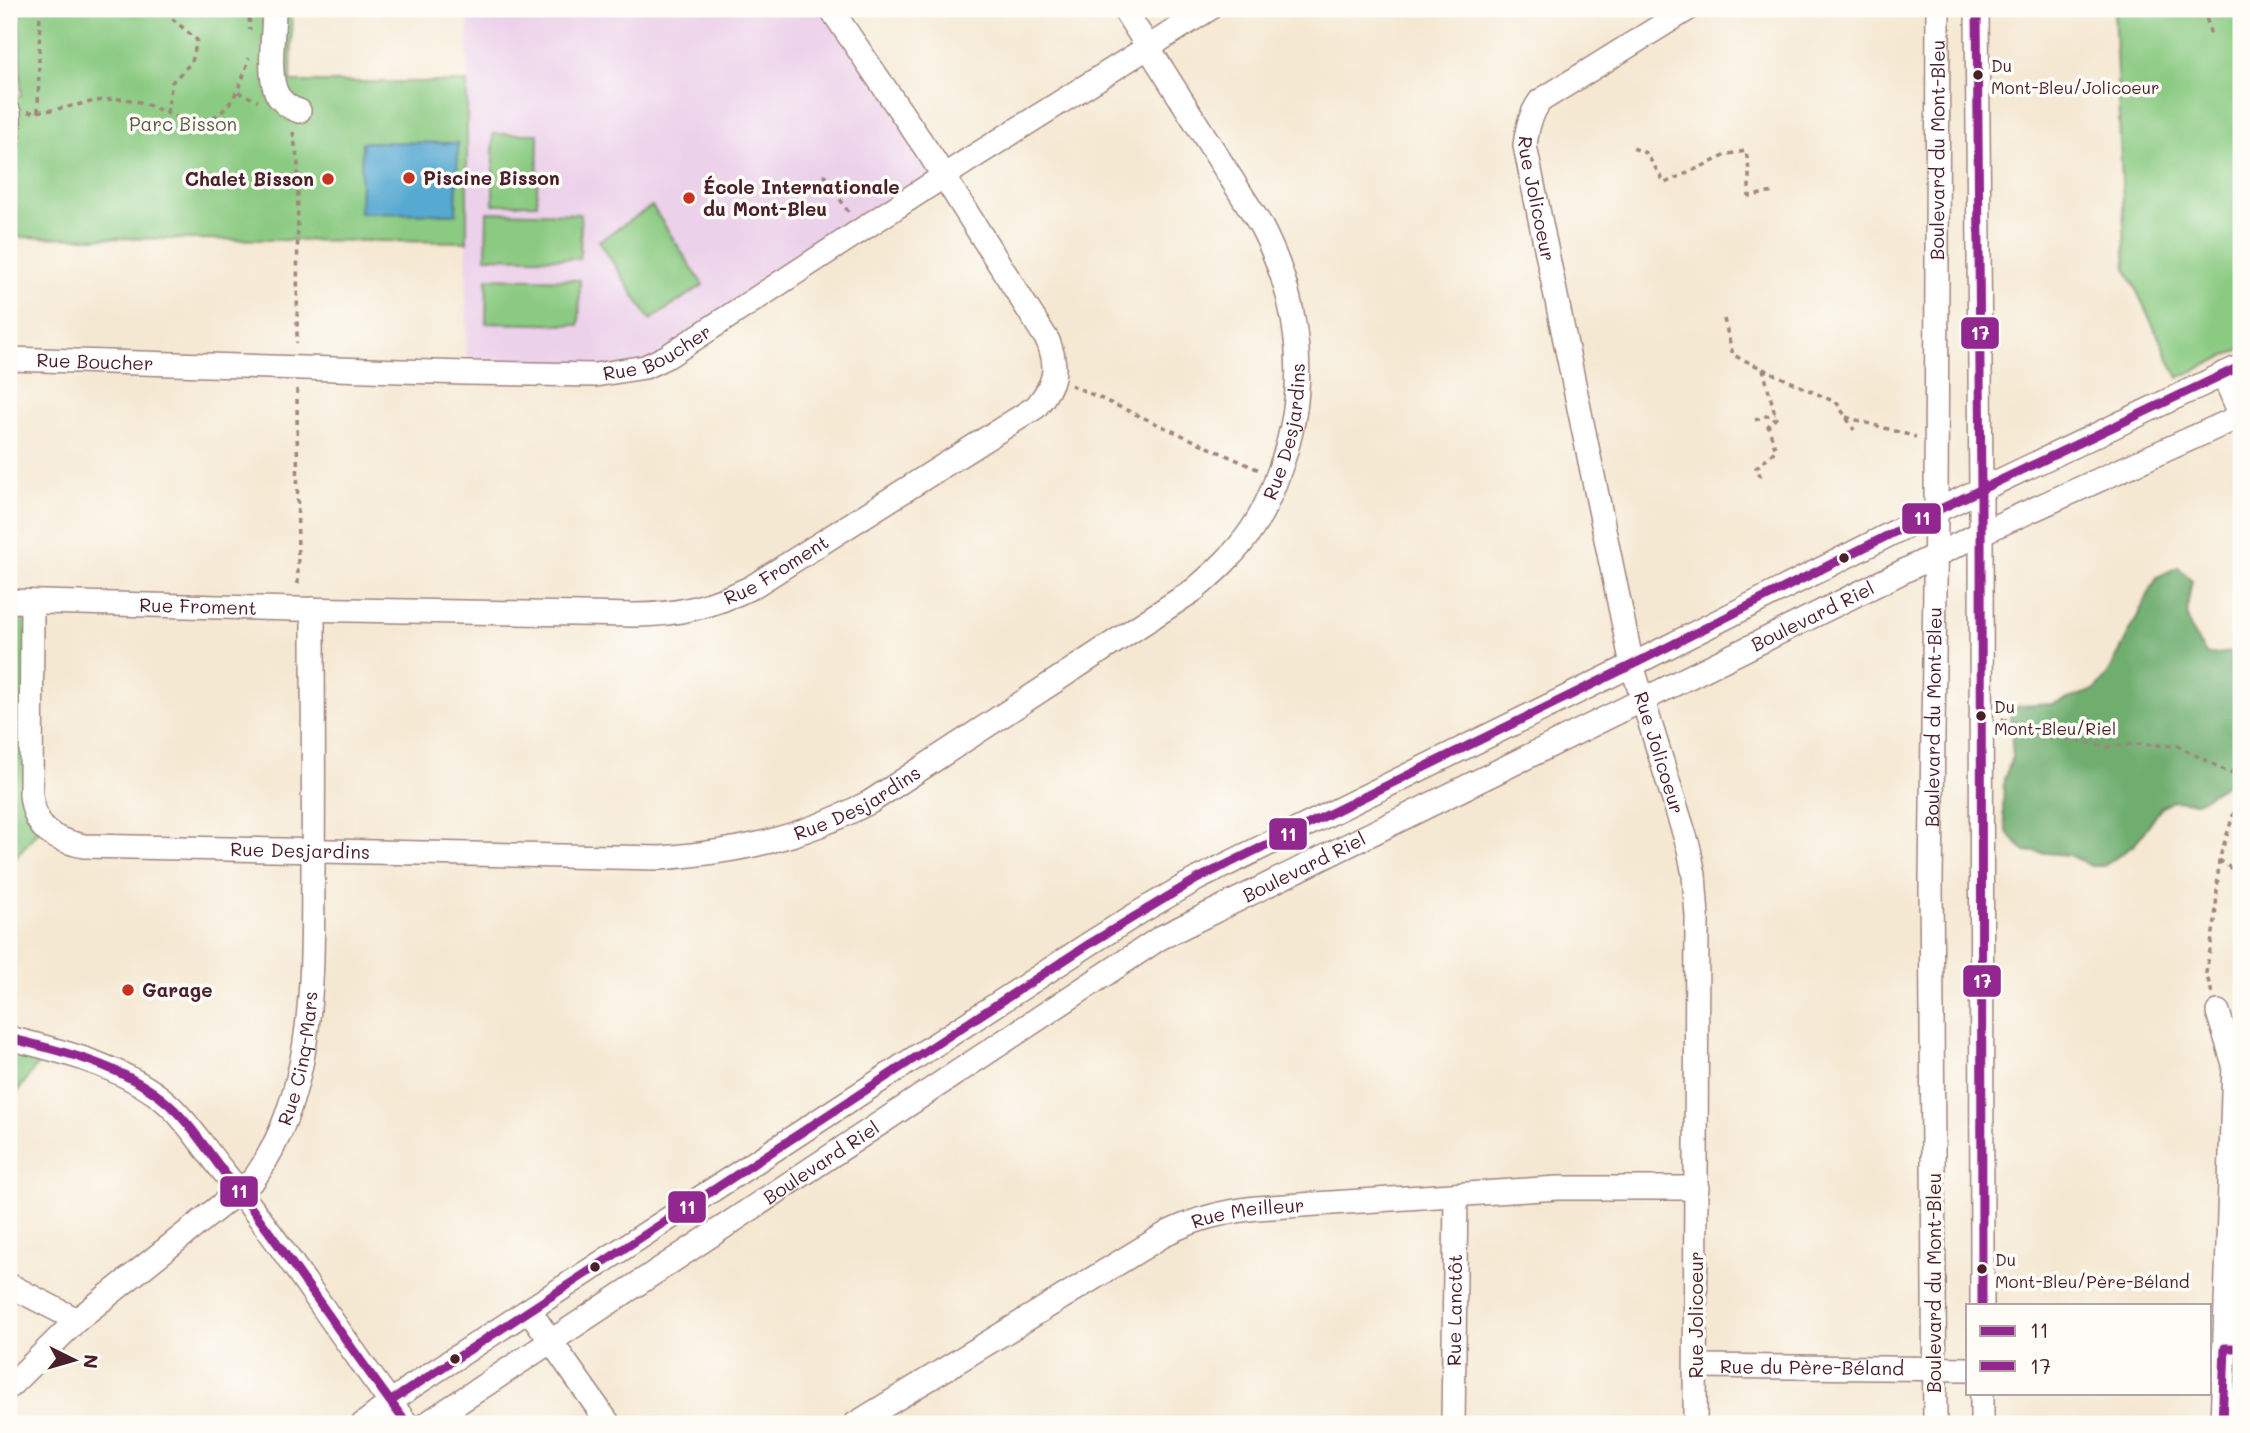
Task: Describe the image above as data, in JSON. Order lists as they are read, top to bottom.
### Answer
{
  "streets": {
    "street": [
      "Boulevard du Mont-Bleu",
      "Rue Jolicoeur",
      "Rue Boucher",
      "Rue Desjardins",
      "Rue Froment",
      "Boulevard Riel",
      "Rue Cinq-Mars",
      "Rue Meilleur",
      "Rue Lanctôt",
      "Rue du Père-Béland"
    ]
  },
  "crossings": [
    ["Boulevard du Mont-Bleu", "Boulevard Riel"],
    ["Boulevard du Mont-Bleu", "Rue du Père-Béland"],
    ["Rue Jolicoeur", "Boulevard Riel"],
    ["Rue Jolicoeur", "Rue Meilleur"],
    ["Rue Jolicoeur", "Rue du Père-Béland"],
    ["Rue Boucher", "Rue Desjardins"],
    ["Rue Desjardins", "Rue Froment"],
    ["Rue Desjardins", "Rue Cinq-Mars"],
    ["Rue Froment", "Rue Cinq-Mars"],
    ["Rue Meilleur", "Rue Lanctôt"]
  ],
  "parks": ["Parc Bisson"],
  "places": [
    "Du Mont-Bleu/Jolicoeur",
    "Piscine Bisson",
    "Chalet Bisson",
    "École Internationale du Mont-Bleu",
    "Du Mont-Bleu/Riel",
    "Garage",
    "Du Mont-Bleu/Père-Béland"
  ],
  "lines": ["transit line 17", "transit line 11"],
  "legend": ["11", "17"],
  "north": "right"
}
